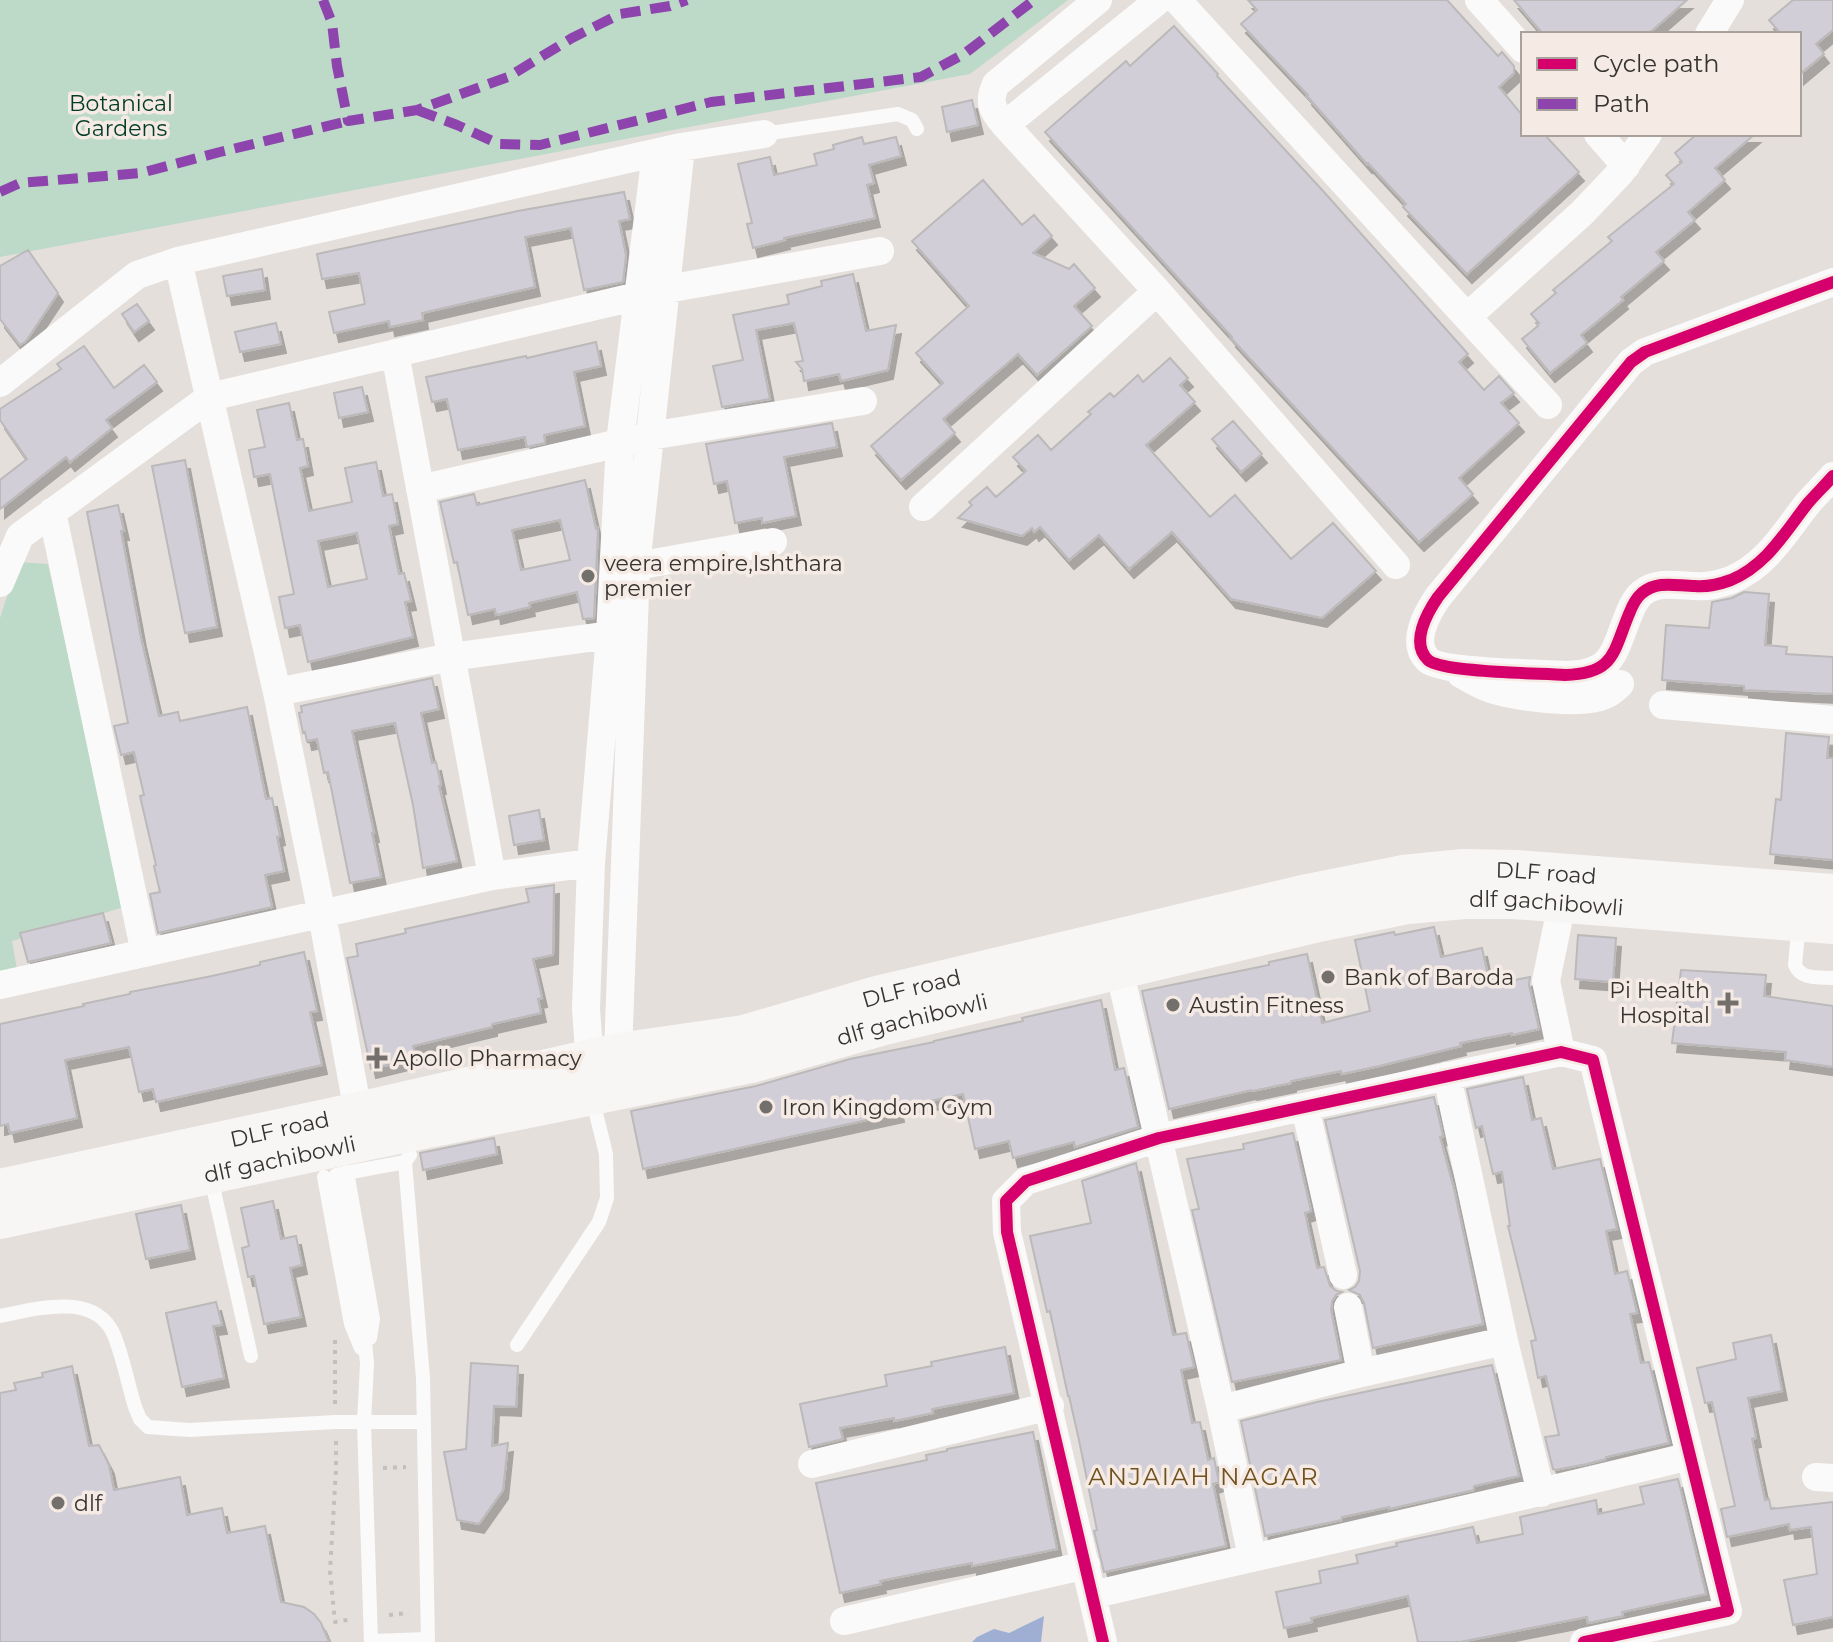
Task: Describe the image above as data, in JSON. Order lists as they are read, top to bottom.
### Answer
{
  "streets": {
    "main road": ["DLF road", "dlf gachibowli"]
  },
  "crossings": [
    ["DLF road", "dlf gachibowli"]
  ],
  "districts": ["ANJAIAH NAGAR"],
  "parks": ["Botanical Gardens"],
  "places": {
    "other": [
      "veera empire,Ishthara premier",
      "Bank of Baroda",
      "Austin Fitness",
      "Iron Kingdom Gym",
      "dlf"
    ],
    "health": ["Pi Health Hospital", "Apollo Pharmacy"]
  },
  "legend": ["Cycle path", "Path"]
}
